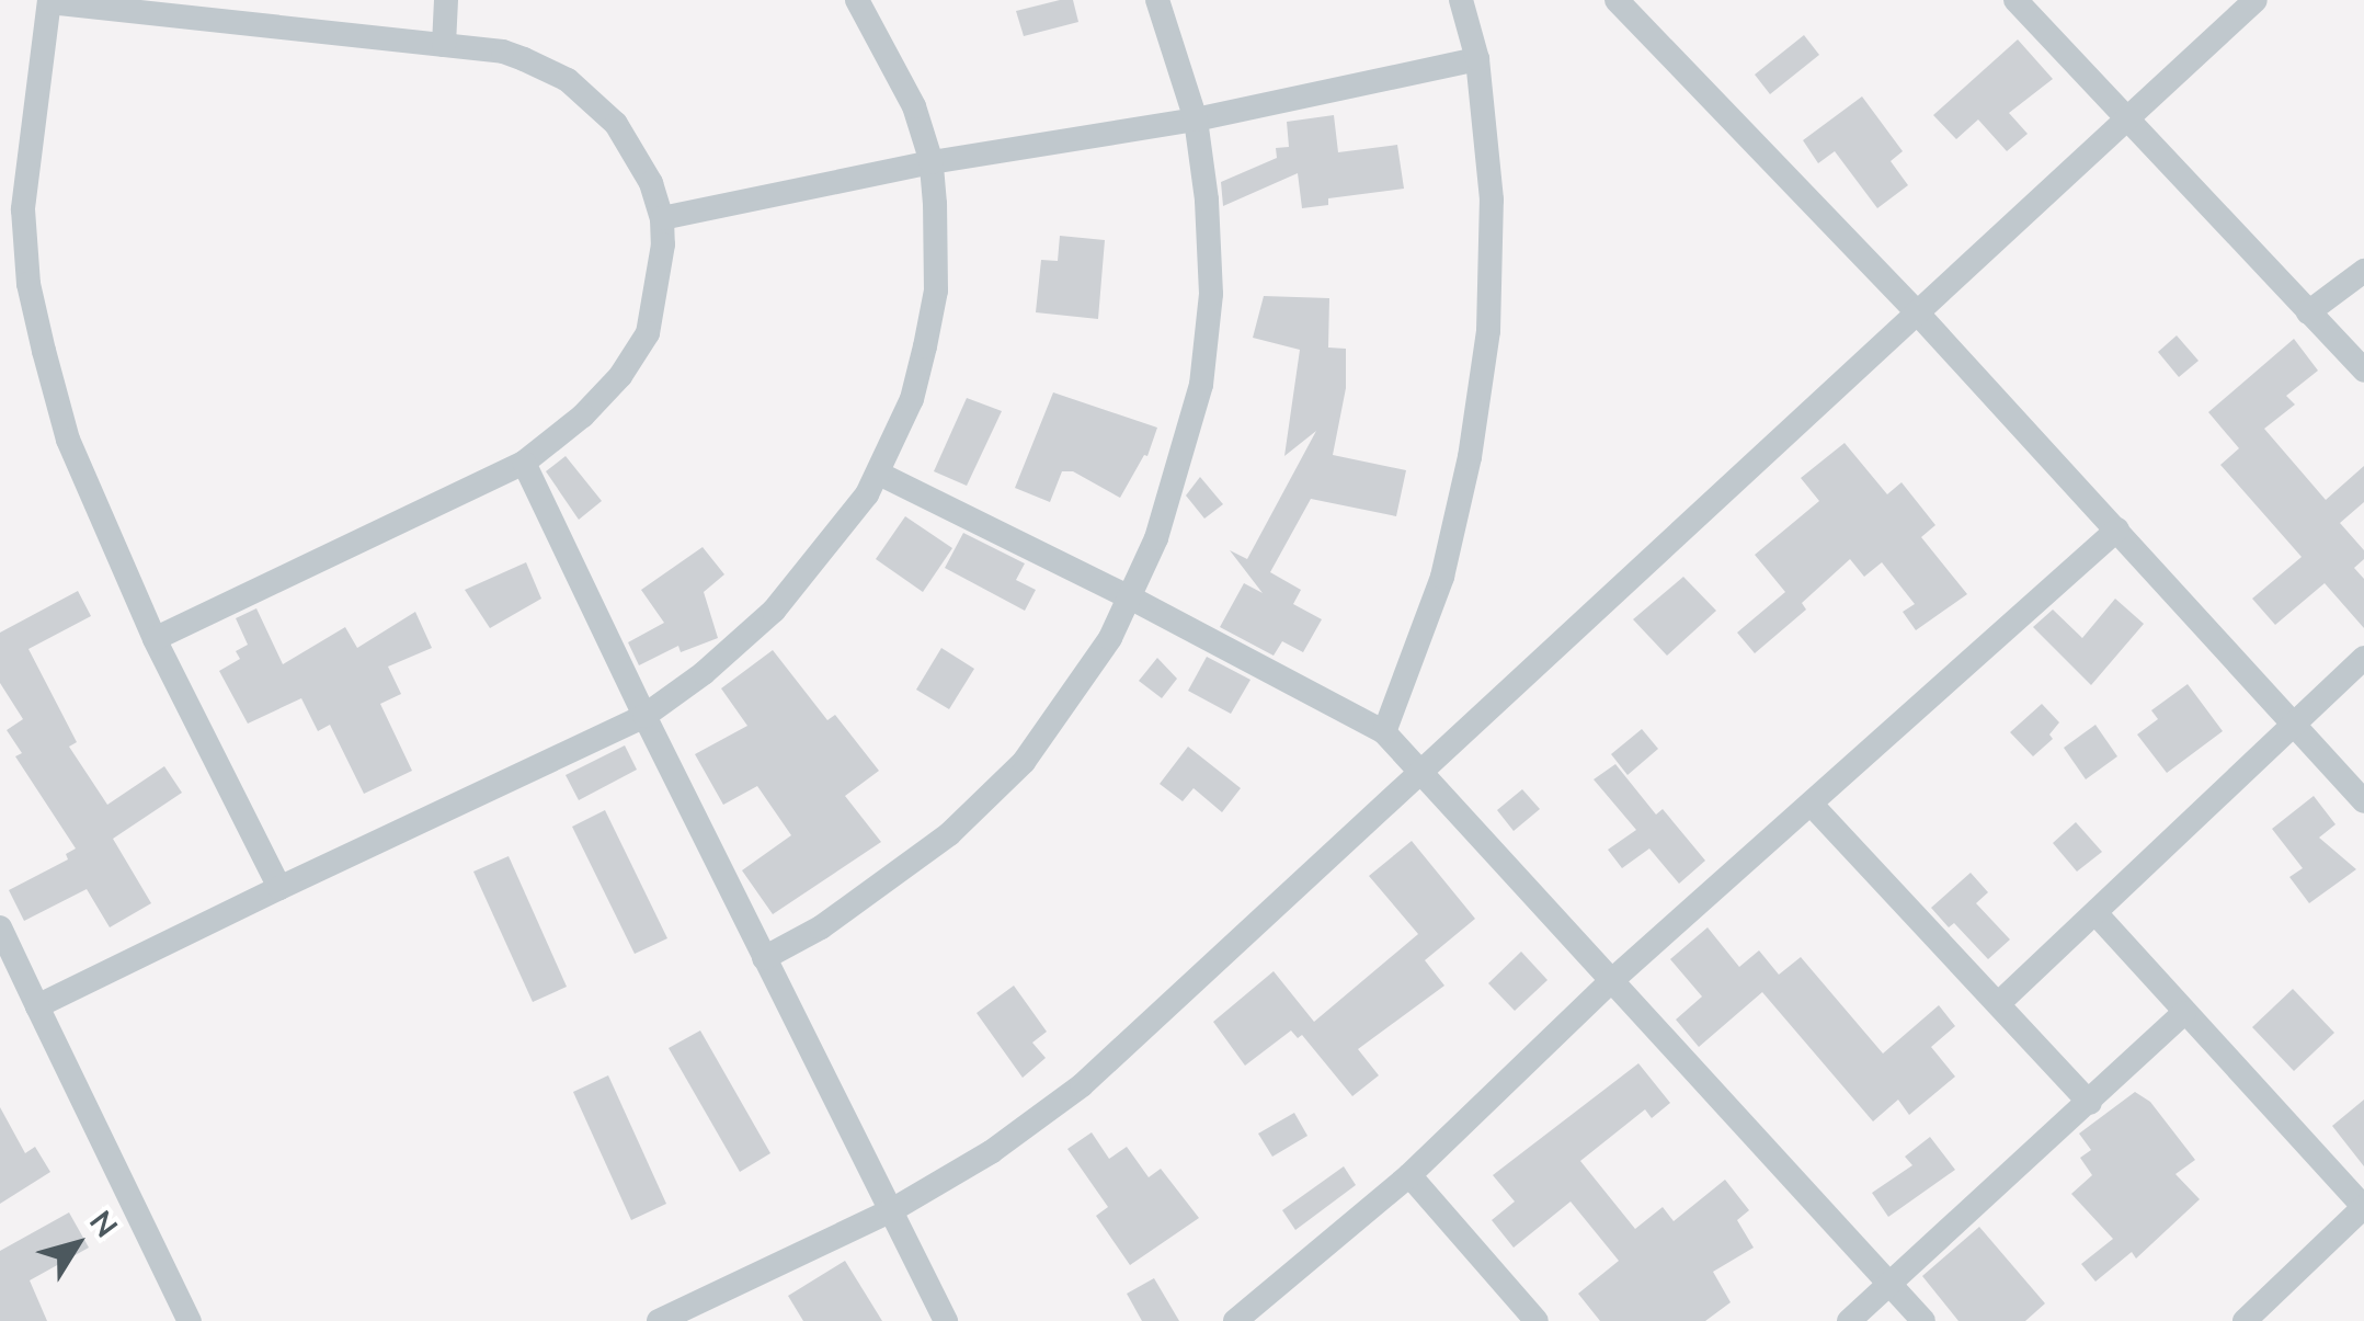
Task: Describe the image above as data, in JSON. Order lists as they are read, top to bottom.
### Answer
{
  "north": "top right"
}
